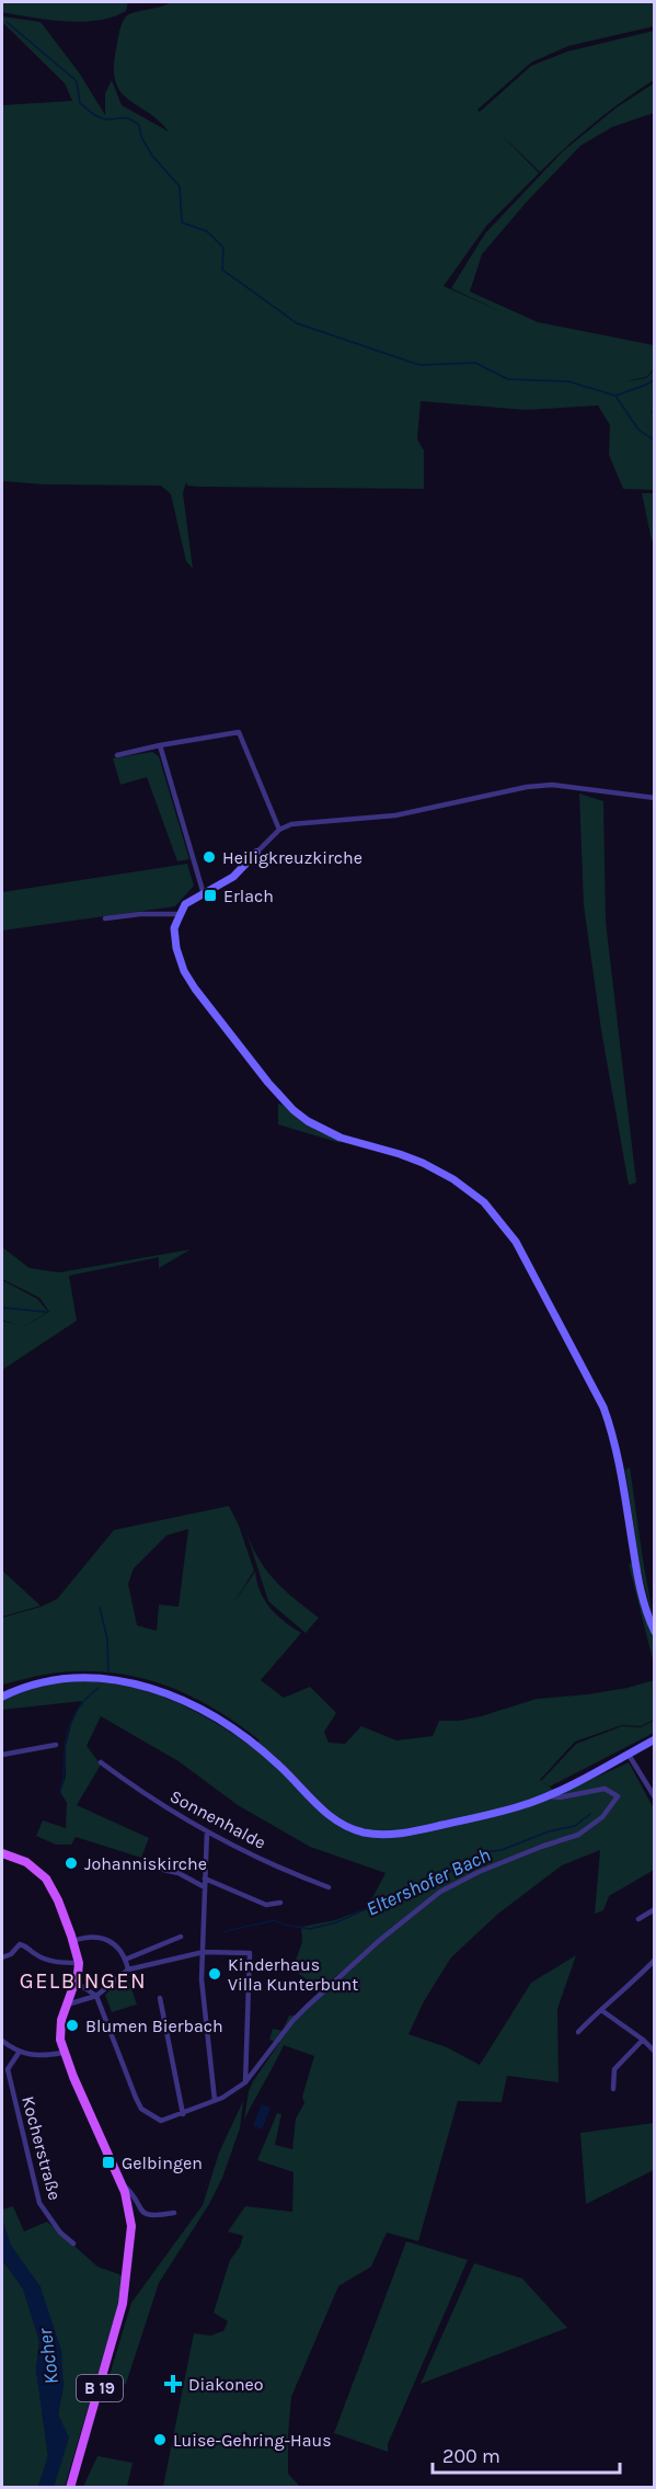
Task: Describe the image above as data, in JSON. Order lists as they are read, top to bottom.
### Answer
{
  "streets": {
    "main road": ["B 19"],
    "street": ["Sonnenhalde", "Kocherstraße"]
  },
  "districts": ["GELBINGEN"],
  "water": ["Eltershofer Bach", "Kocher"],
  "places": {
    "other": [
      "Heiligkreuzkirche",
      "Johanniskirche",
      "Kinderhaus Villa Kunterbunt",
      "Blumen Bierbach",
      "Luise-Gehring-Haus"
    ],
    "transit": ["Erlach", "Gelbingen"],
    "health": ["Diakoneo"]
  },
  "scale_bar": "200 m"
}
